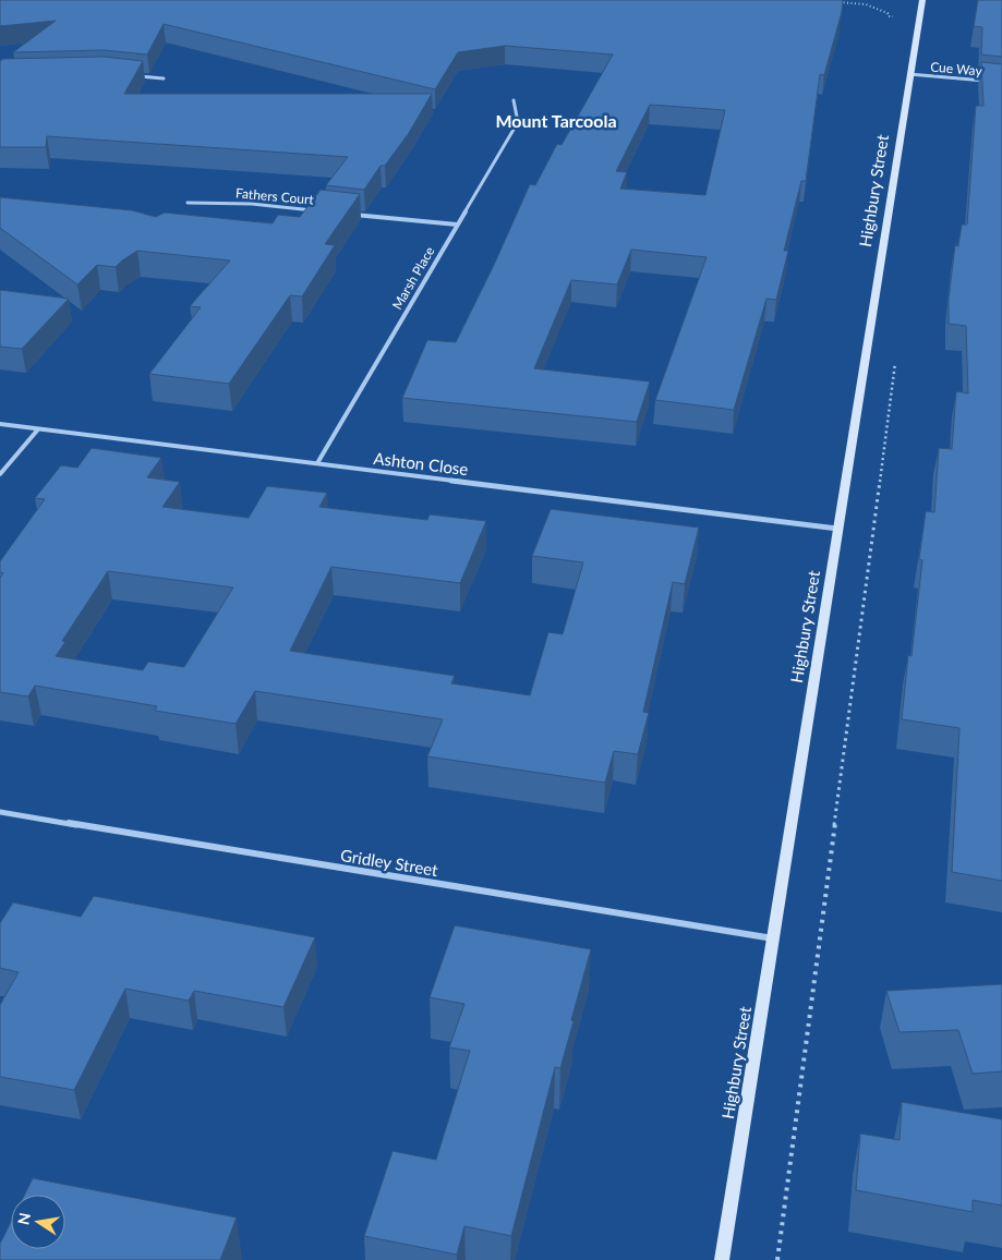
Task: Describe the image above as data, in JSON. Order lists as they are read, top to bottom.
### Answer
{
  "streets": {
    "street": [
      "Cue Way",
      "Highbury Street",
      "Fathers Court",
      "Marsh Place",
      "Ashton Close",
      "Gridley Street"
    ]
  },
  "crossings": [
    ["Cue Way", "Highbury Street"],
    ["Highbury Street", "Ashton Close"],
    ["Highbury Street", "Gridley Street"],
    ["Marsh Place", "Ashton Close"]
  ],
  "districts": ["Mount Tarcoola"],
  "north": "left"
}
